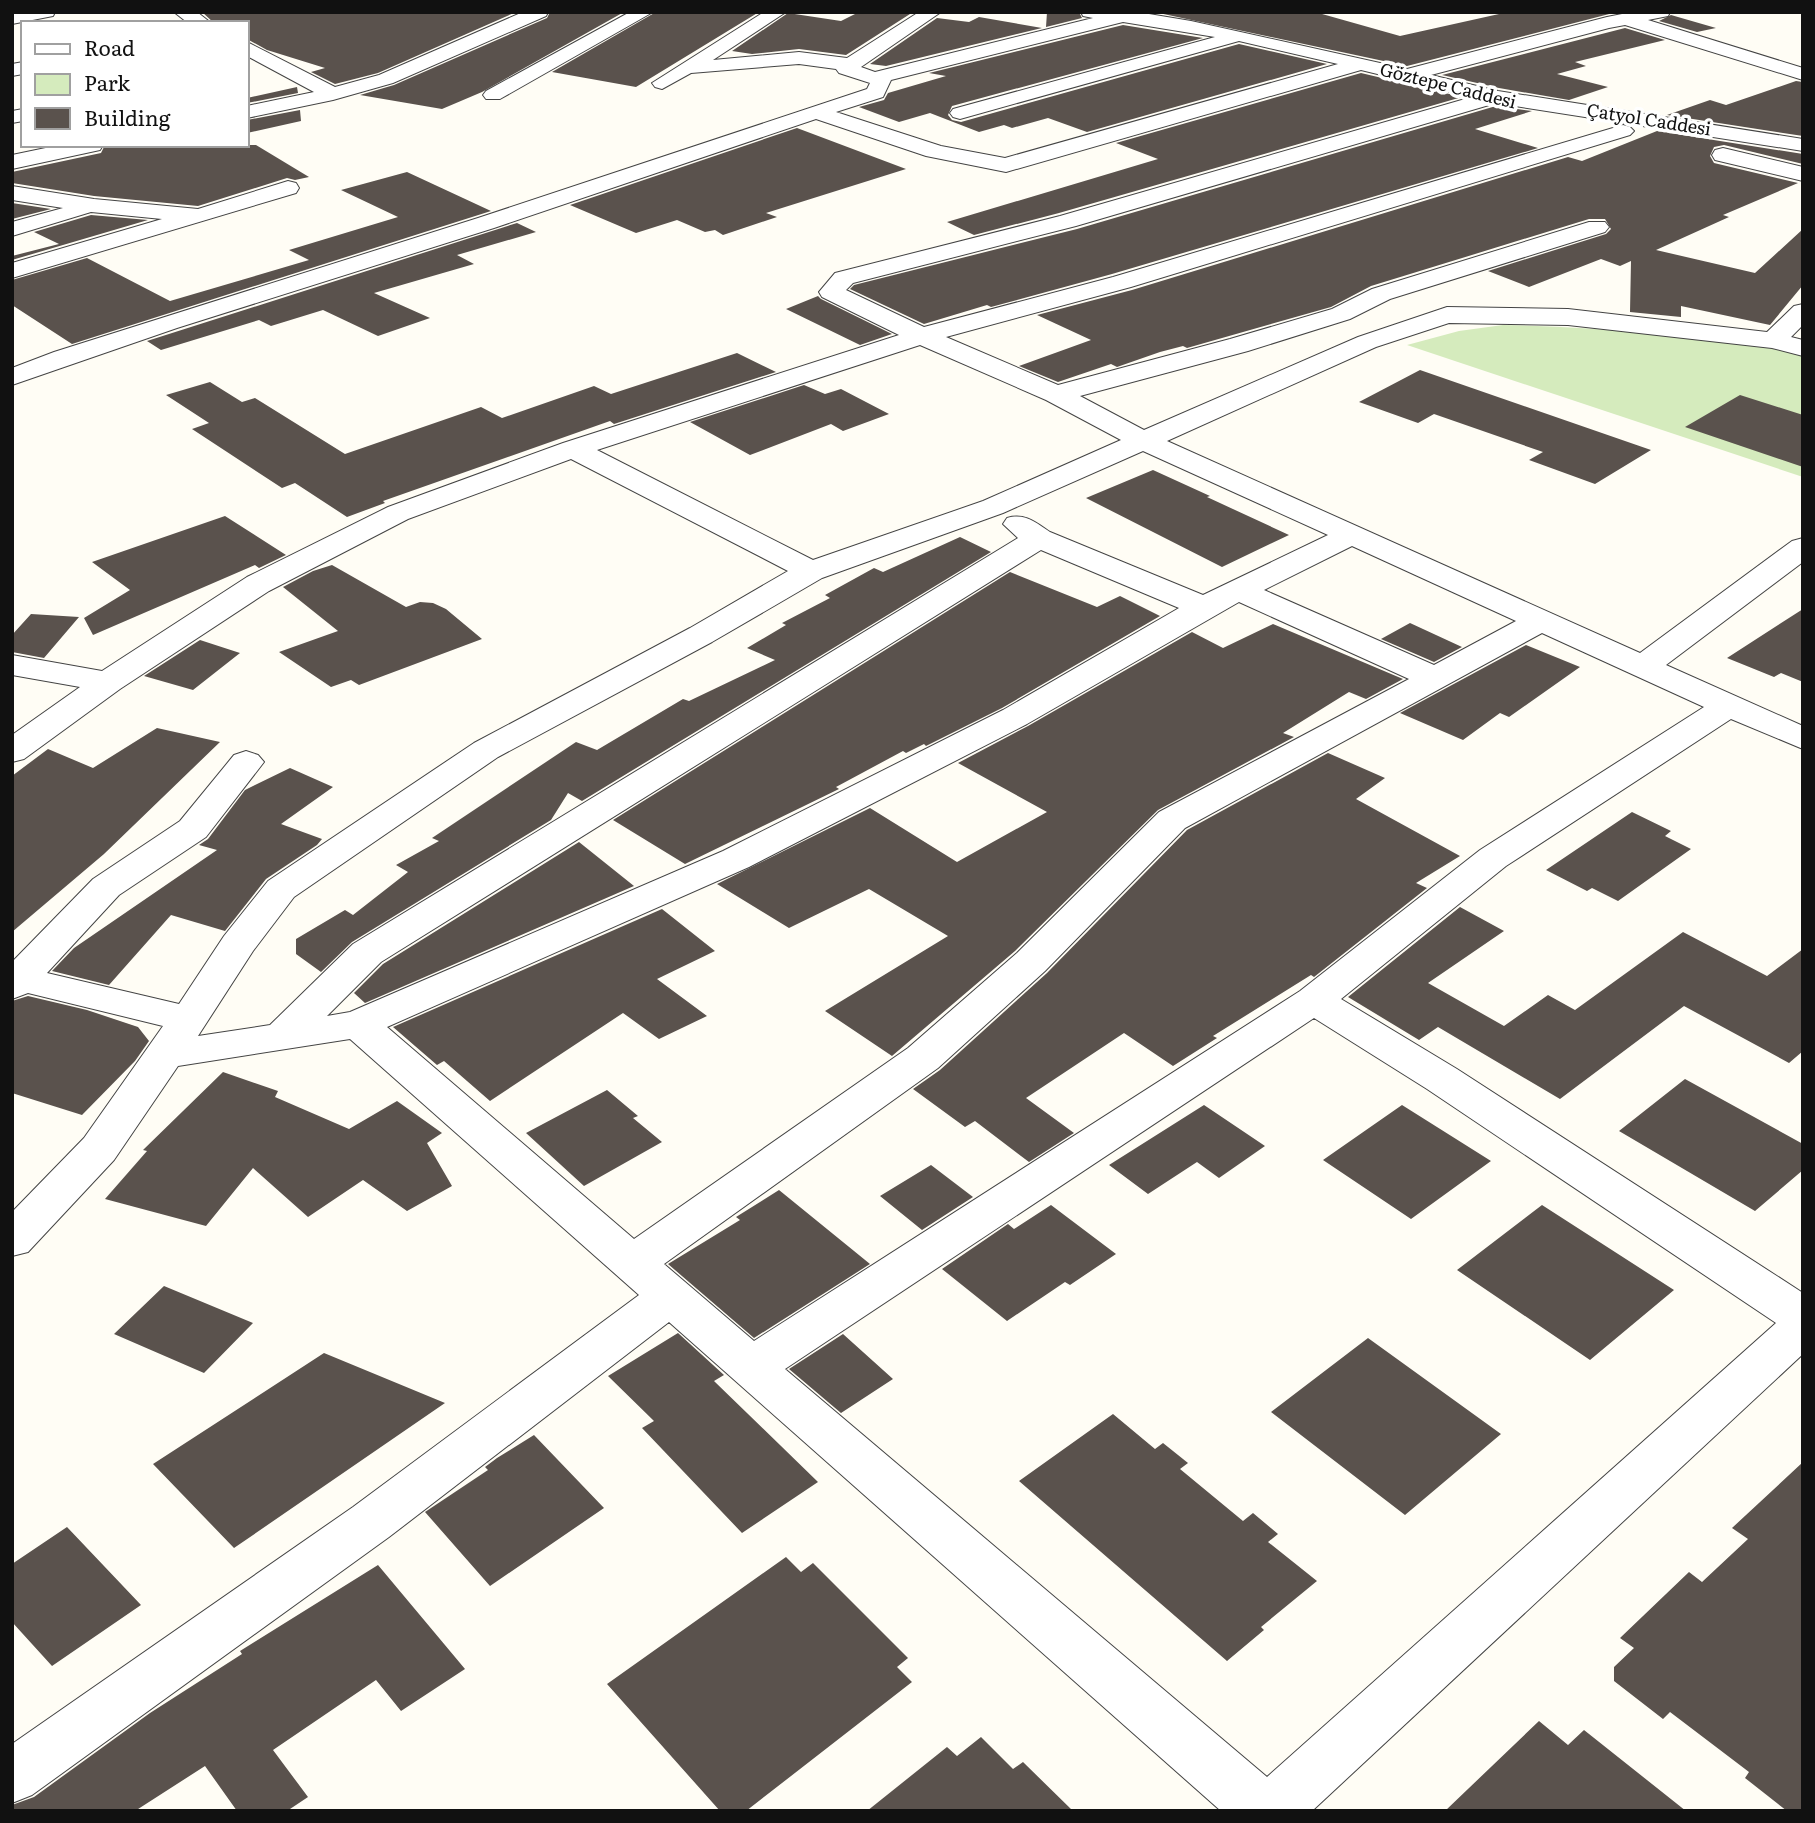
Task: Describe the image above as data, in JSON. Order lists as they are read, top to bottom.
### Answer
{
  "streets": {
    "street": ["Göztepe Caddesi", "Çatyol Caddesi"]
  },
  "crossings": [
    ["Göztepe Caddesi", "Çatyol Caddesi"]
  ],
  "legend": ["Road", "Park", "Building"]
}
